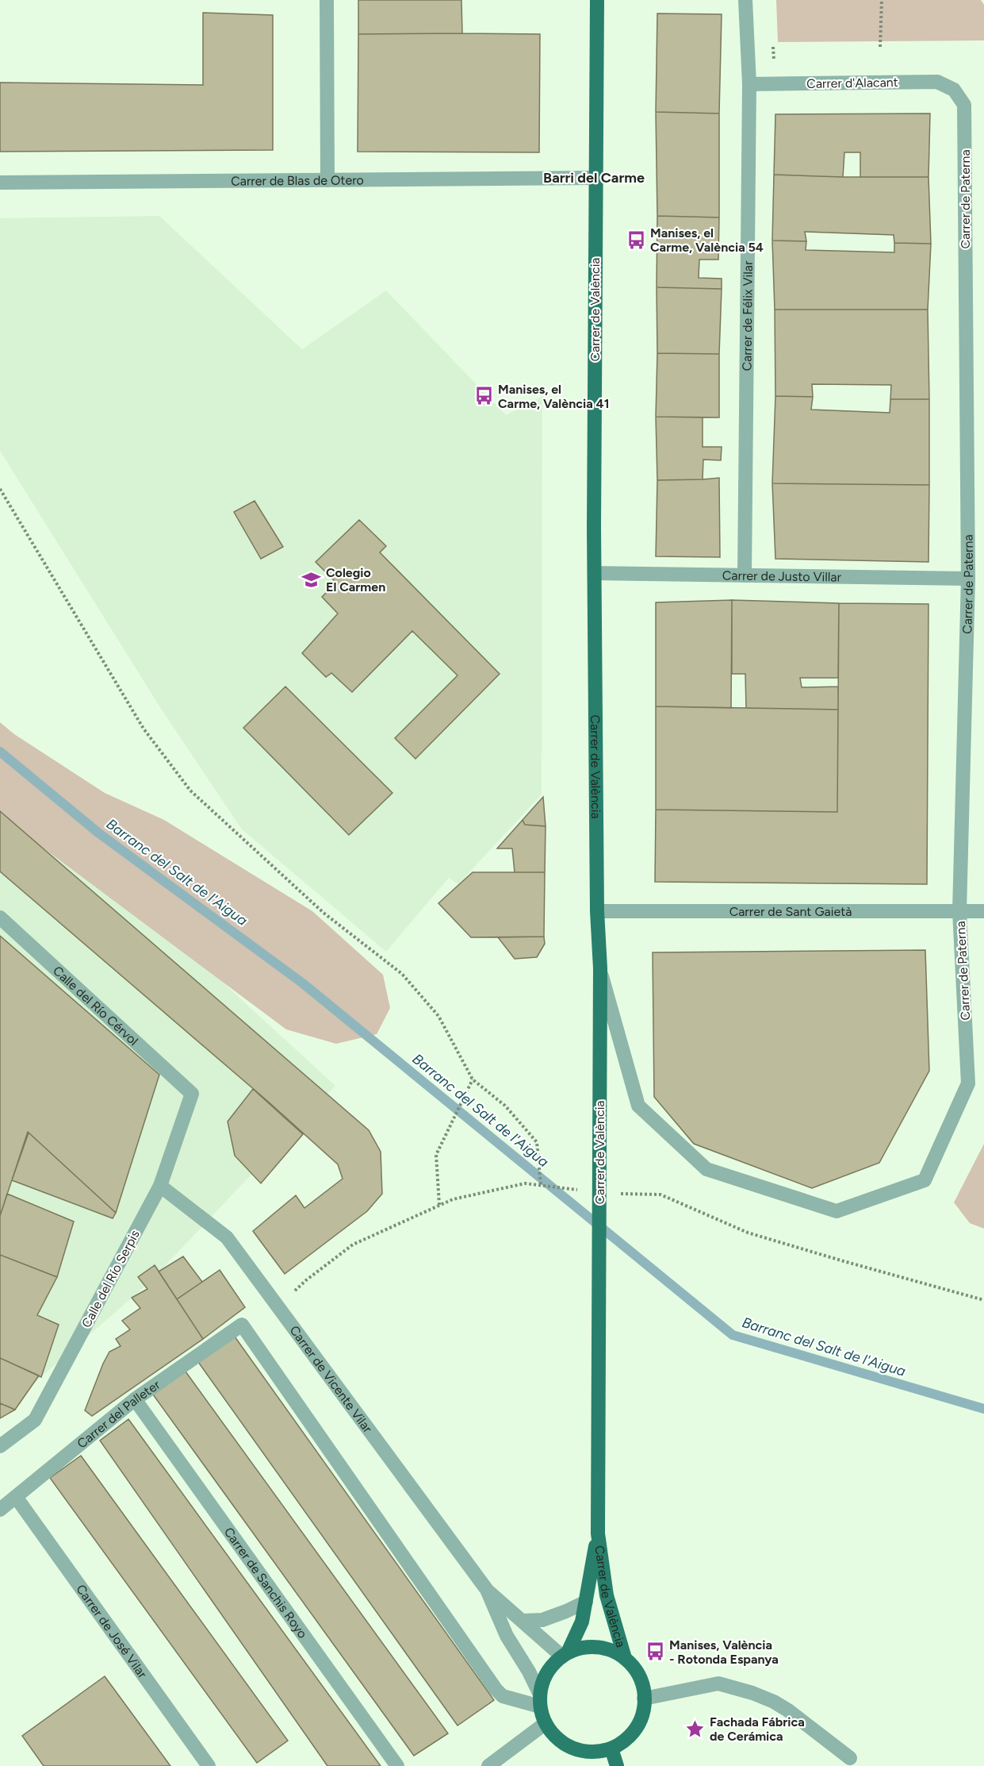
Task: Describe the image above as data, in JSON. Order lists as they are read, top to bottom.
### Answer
{
  "streets": {
    "main road": ["Carrer de València"],
    "street": [
      "Carrer d'Alacant",
      "Carrer de Blas de Otero",
      "Carrer de Paterna",
      "Carrer de Félix Vilar",
      "Carrer de Justo Villar",
      "Carrer de Sant Gaietà",
      "Calle del Río Cérvol",
      "Calle del Río Serpis",
      "Carrer de Vicente Vilar",
      "Carrer del Palleter",
      "Carrer de Sanchis Royo",
      "Carrer de José Vilar"
    ]
  },
  "crossings": [
    ["Carrer d'Alacant", "Carrer de Paterna"],
    ["Carrer d'Alacant", "Carrer de Félix Vilar"],
    ["Carrer de Blas de Otero", "Carrer de València"],
    ["Carrer de Paterna", "Carrer de València"],
    ["Carrer de Paterna", "Carrer de Justo Villar"],
    ["Carrer de Paterna", "Carrer de Sant Gaietà"],
    ["Carrer de València", "Carrer de Justo Villar"],
    ["Carrer de València", "Carrer de Sant Gaietà"],
    ["Carrer de València", "Carrer de Vicente Vilar"],
    ["Carrer de València", "Carrer del Palleter"],
    ["Carrer de Félix Vilar", "Carrer de Justo Villar"],
    ["Calle del Río Cérvol", "Calle del Río Serpis"],
    ["Calle del Río Serpis", "Carrer de Vicente Vilar"],
    ["Carrer de Vicente Vilar", "Carrer del Palleter"],
    ["Carrer del Palleter", "Carrer de Sanchis Royo"],
    ["Carrer del Palleter", "Carrer de José Vilar"]
  ],
  "districts": ["Barri del Carme"],
  "water": ["Barranc del Salt de l'Aigua"],
  "places": {
    "bus stop": ["Manises, el Carme, València 54", "Manises, el Carme, València 41", "Manises, València - Rotonda Espanya"],
    "school or university": ["Colegio El Carmen"],
    "place": ["Fachada Fábrica de Cerámica"]
  }
}
